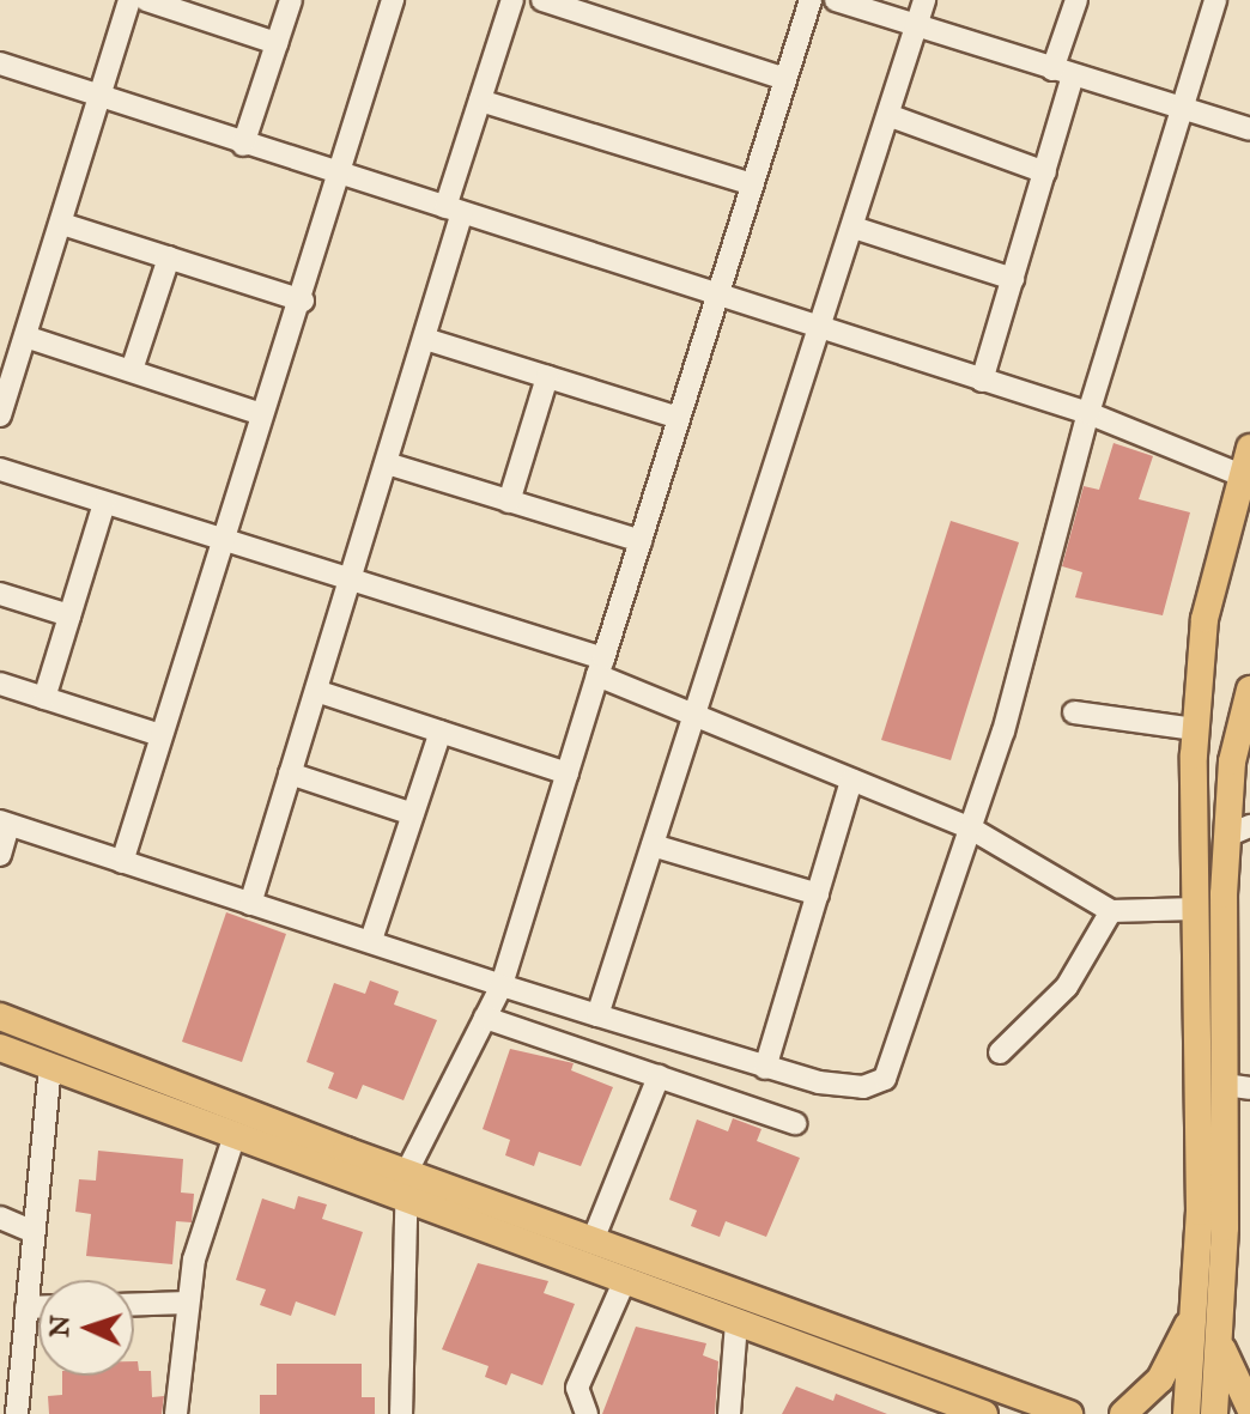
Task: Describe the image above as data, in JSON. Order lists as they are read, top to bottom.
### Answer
{
  "north": "left"
}
